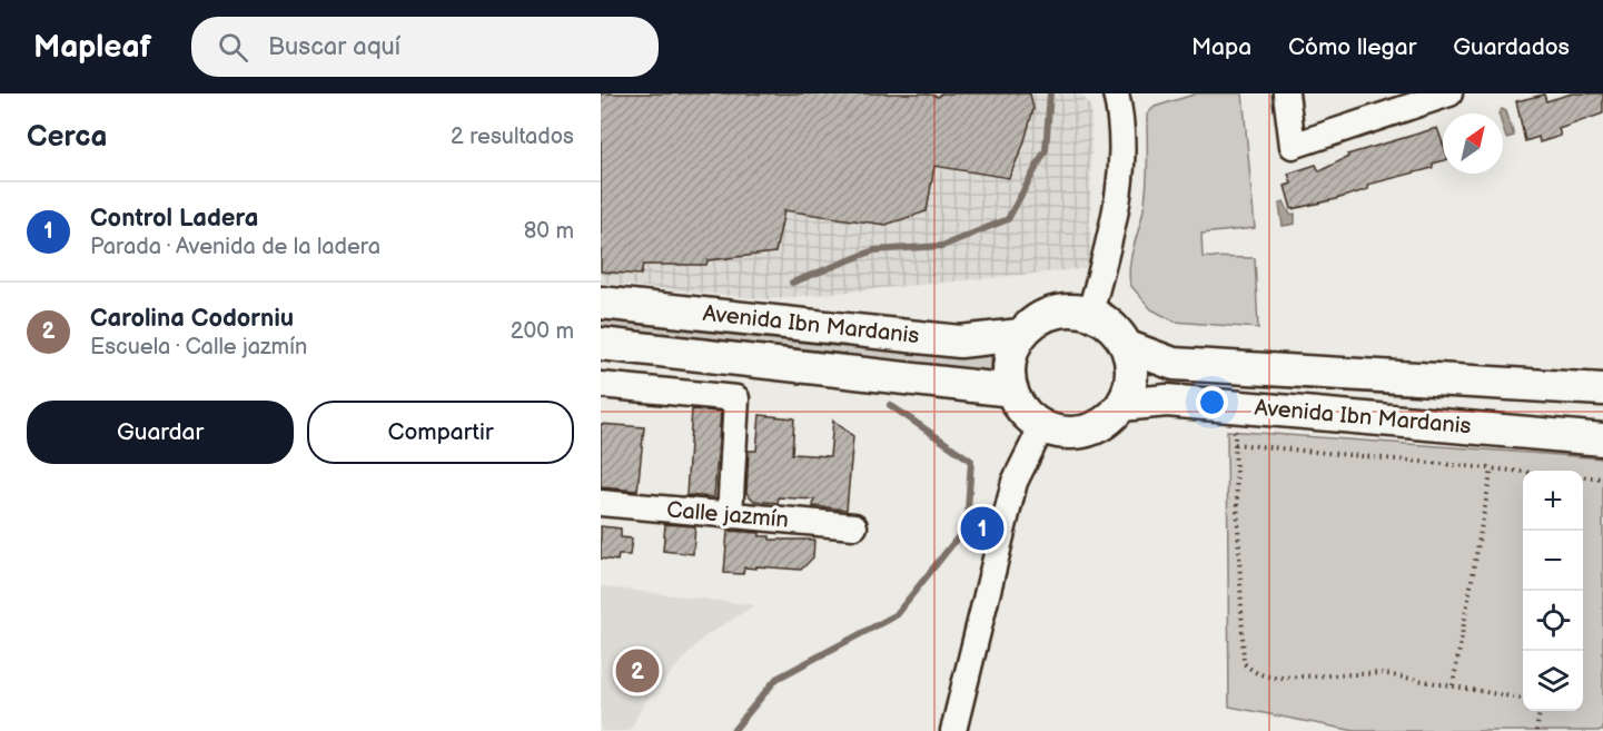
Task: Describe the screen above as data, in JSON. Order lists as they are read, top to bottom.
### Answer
{
  "streets": {
    "main road": ["Avenida Ibn Mardanis"],
    "street": ["Calle jazmín"]
  },
  "north": "top right",
  "page": {
    "header": "Mapleaf",
    "search": "Buscar aquí",
    "nav": ["Mapa", "Cómo llegar", "Guardados"],
    "heading": ["Cerca", "2 resultados"],
    "list": [
      {
        "mark": "1",
        "name": "Control Ladera",
        "note": "Parada · Avenida de la ladera",
        "value": "80 m"
      },
      {
        "mark": "2",
        "name": "Carolina Codorniu",
        "note": "Escuela · Calle jazmín",
        "value": "200 m"
      }
    ],
    "buttons": ["Guardar", "Compartir"],
    "map_buttons": ["+", "−"],
    "pins": ["1", "2"]
  }
}
